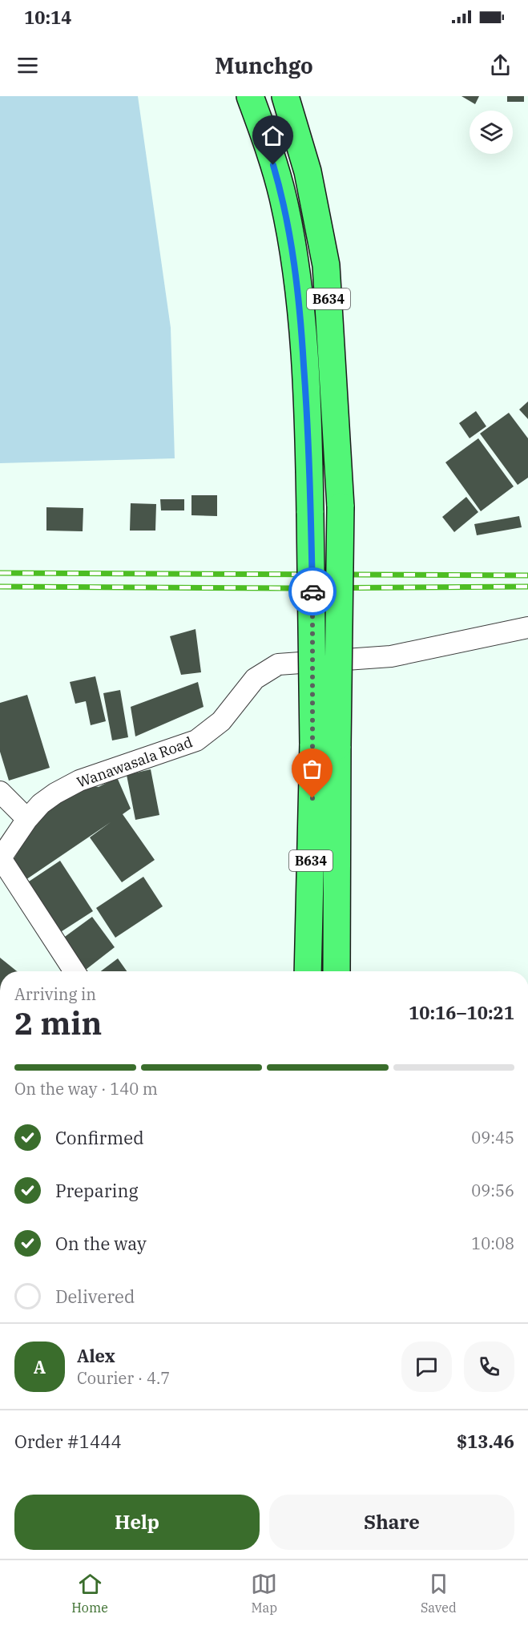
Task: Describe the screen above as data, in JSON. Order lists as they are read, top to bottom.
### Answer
{
  "streets": {
    "highway": ["B634"],
    "street": ["Wanawasala Road"]
  },
  "page": {
    "status": "10:14",
    "header": "Munchgo",
    "heading": ["2 min", "Arriving in", "10:16–10:21"],
    "panel": [
      "Alex",
      "Courier · 4.7",
      "Order #1444",
      "$13.46"
    ],
    "bar": "On the way · 140 m",
    "list": [
      ["Confirmed", "09:45"],
      ["Preparing", "09:56"],
      ["On the way", "10:08"],
      "Delivered"
    ],
    "round": "A",
    "buttons": ["Help", "Share"],
    "tabs": ["Home", "Map", "Saved"]
  }
}
